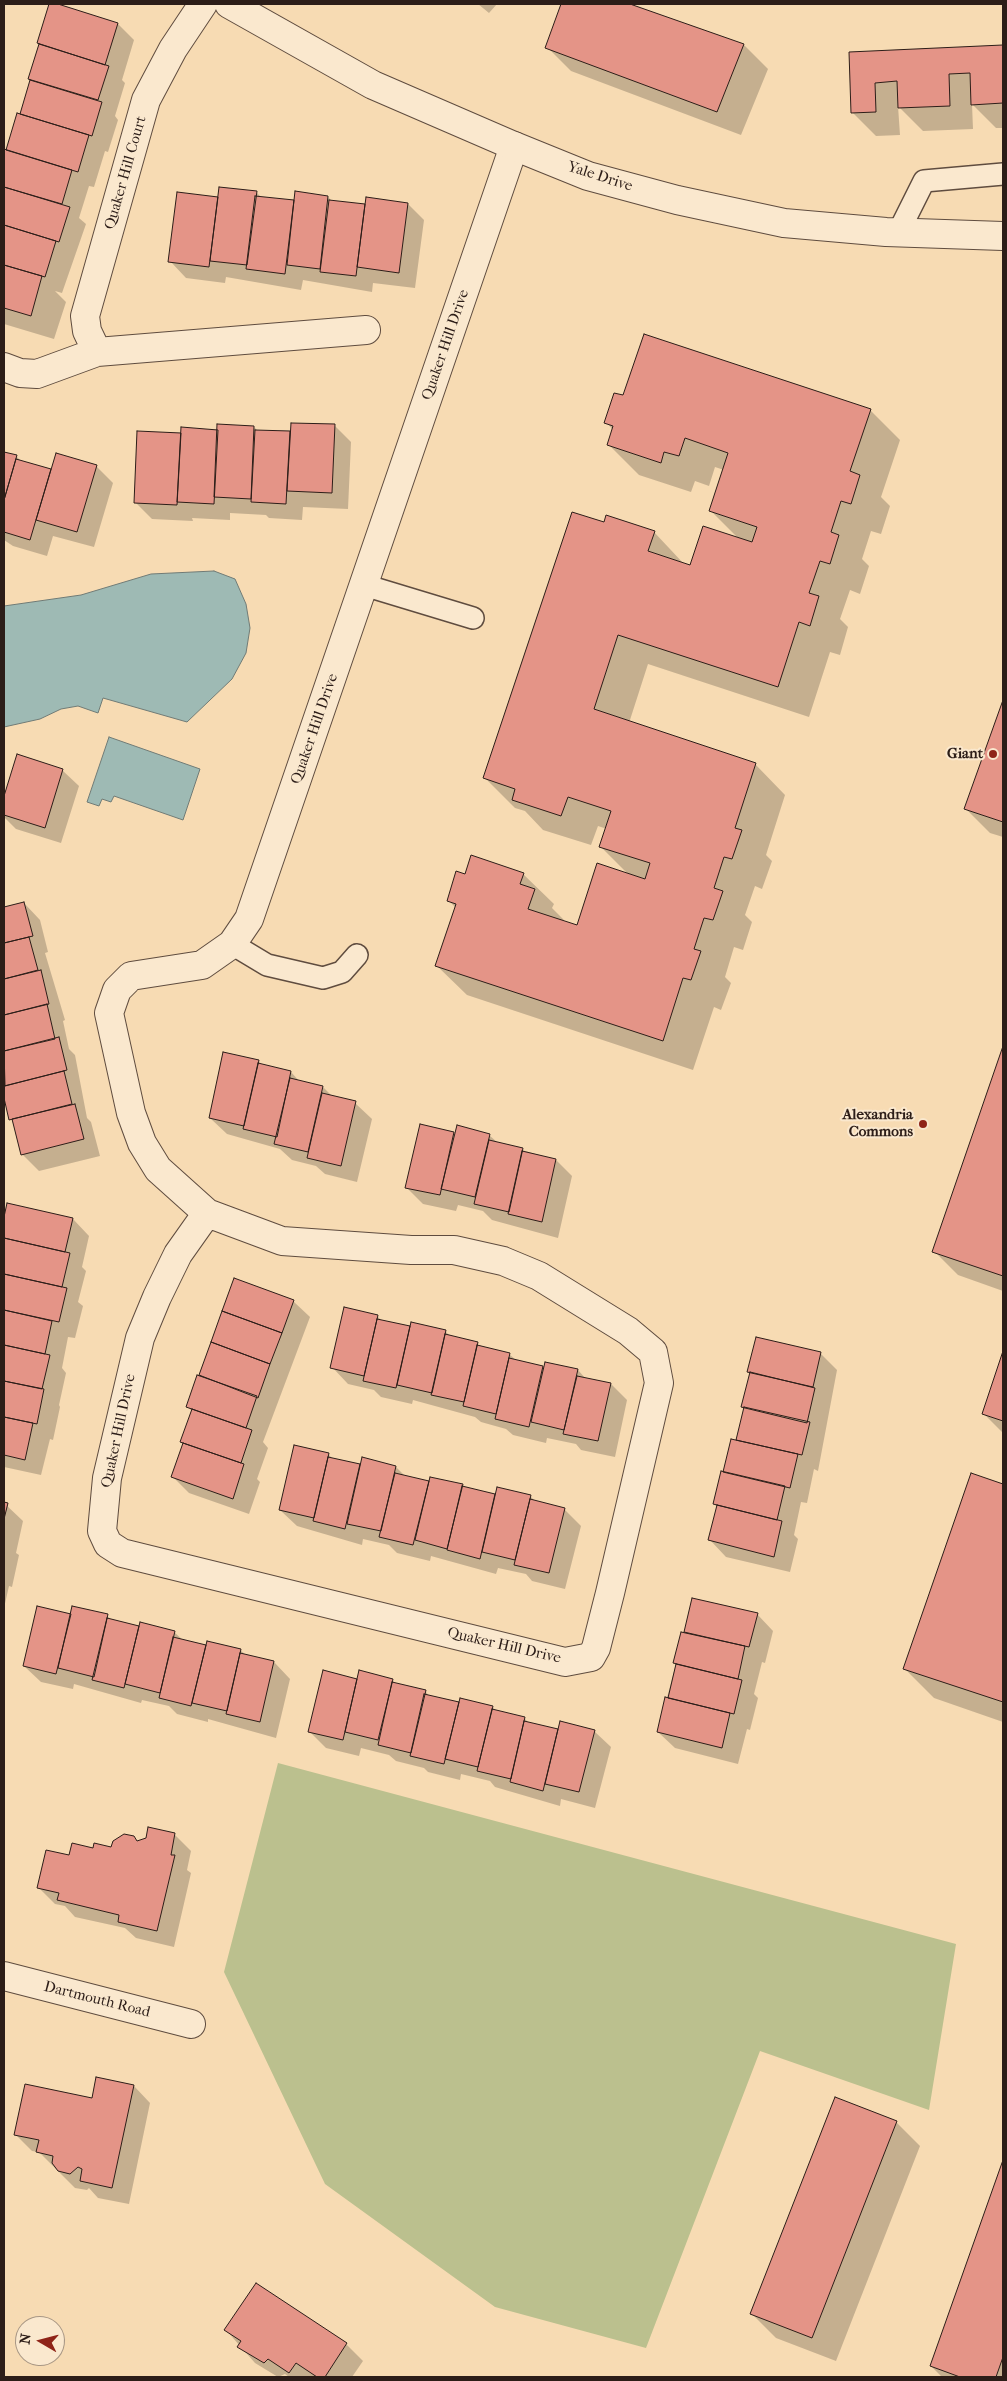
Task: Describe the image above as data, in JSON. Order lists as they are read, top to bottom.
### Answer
{
  "streets": {
    "street": [
      "Quaker Hill Court",
      "Yale Drive",
      "Quaker Hill Drive",
      "Dartmouth Road"
    ]
  },
  "crossings": [
    ["Yale Drive", "Quaker Hill Drive"]
  ],
  "places": ["Giant", "Alexandria Commons"],
  "north": "left"
}
